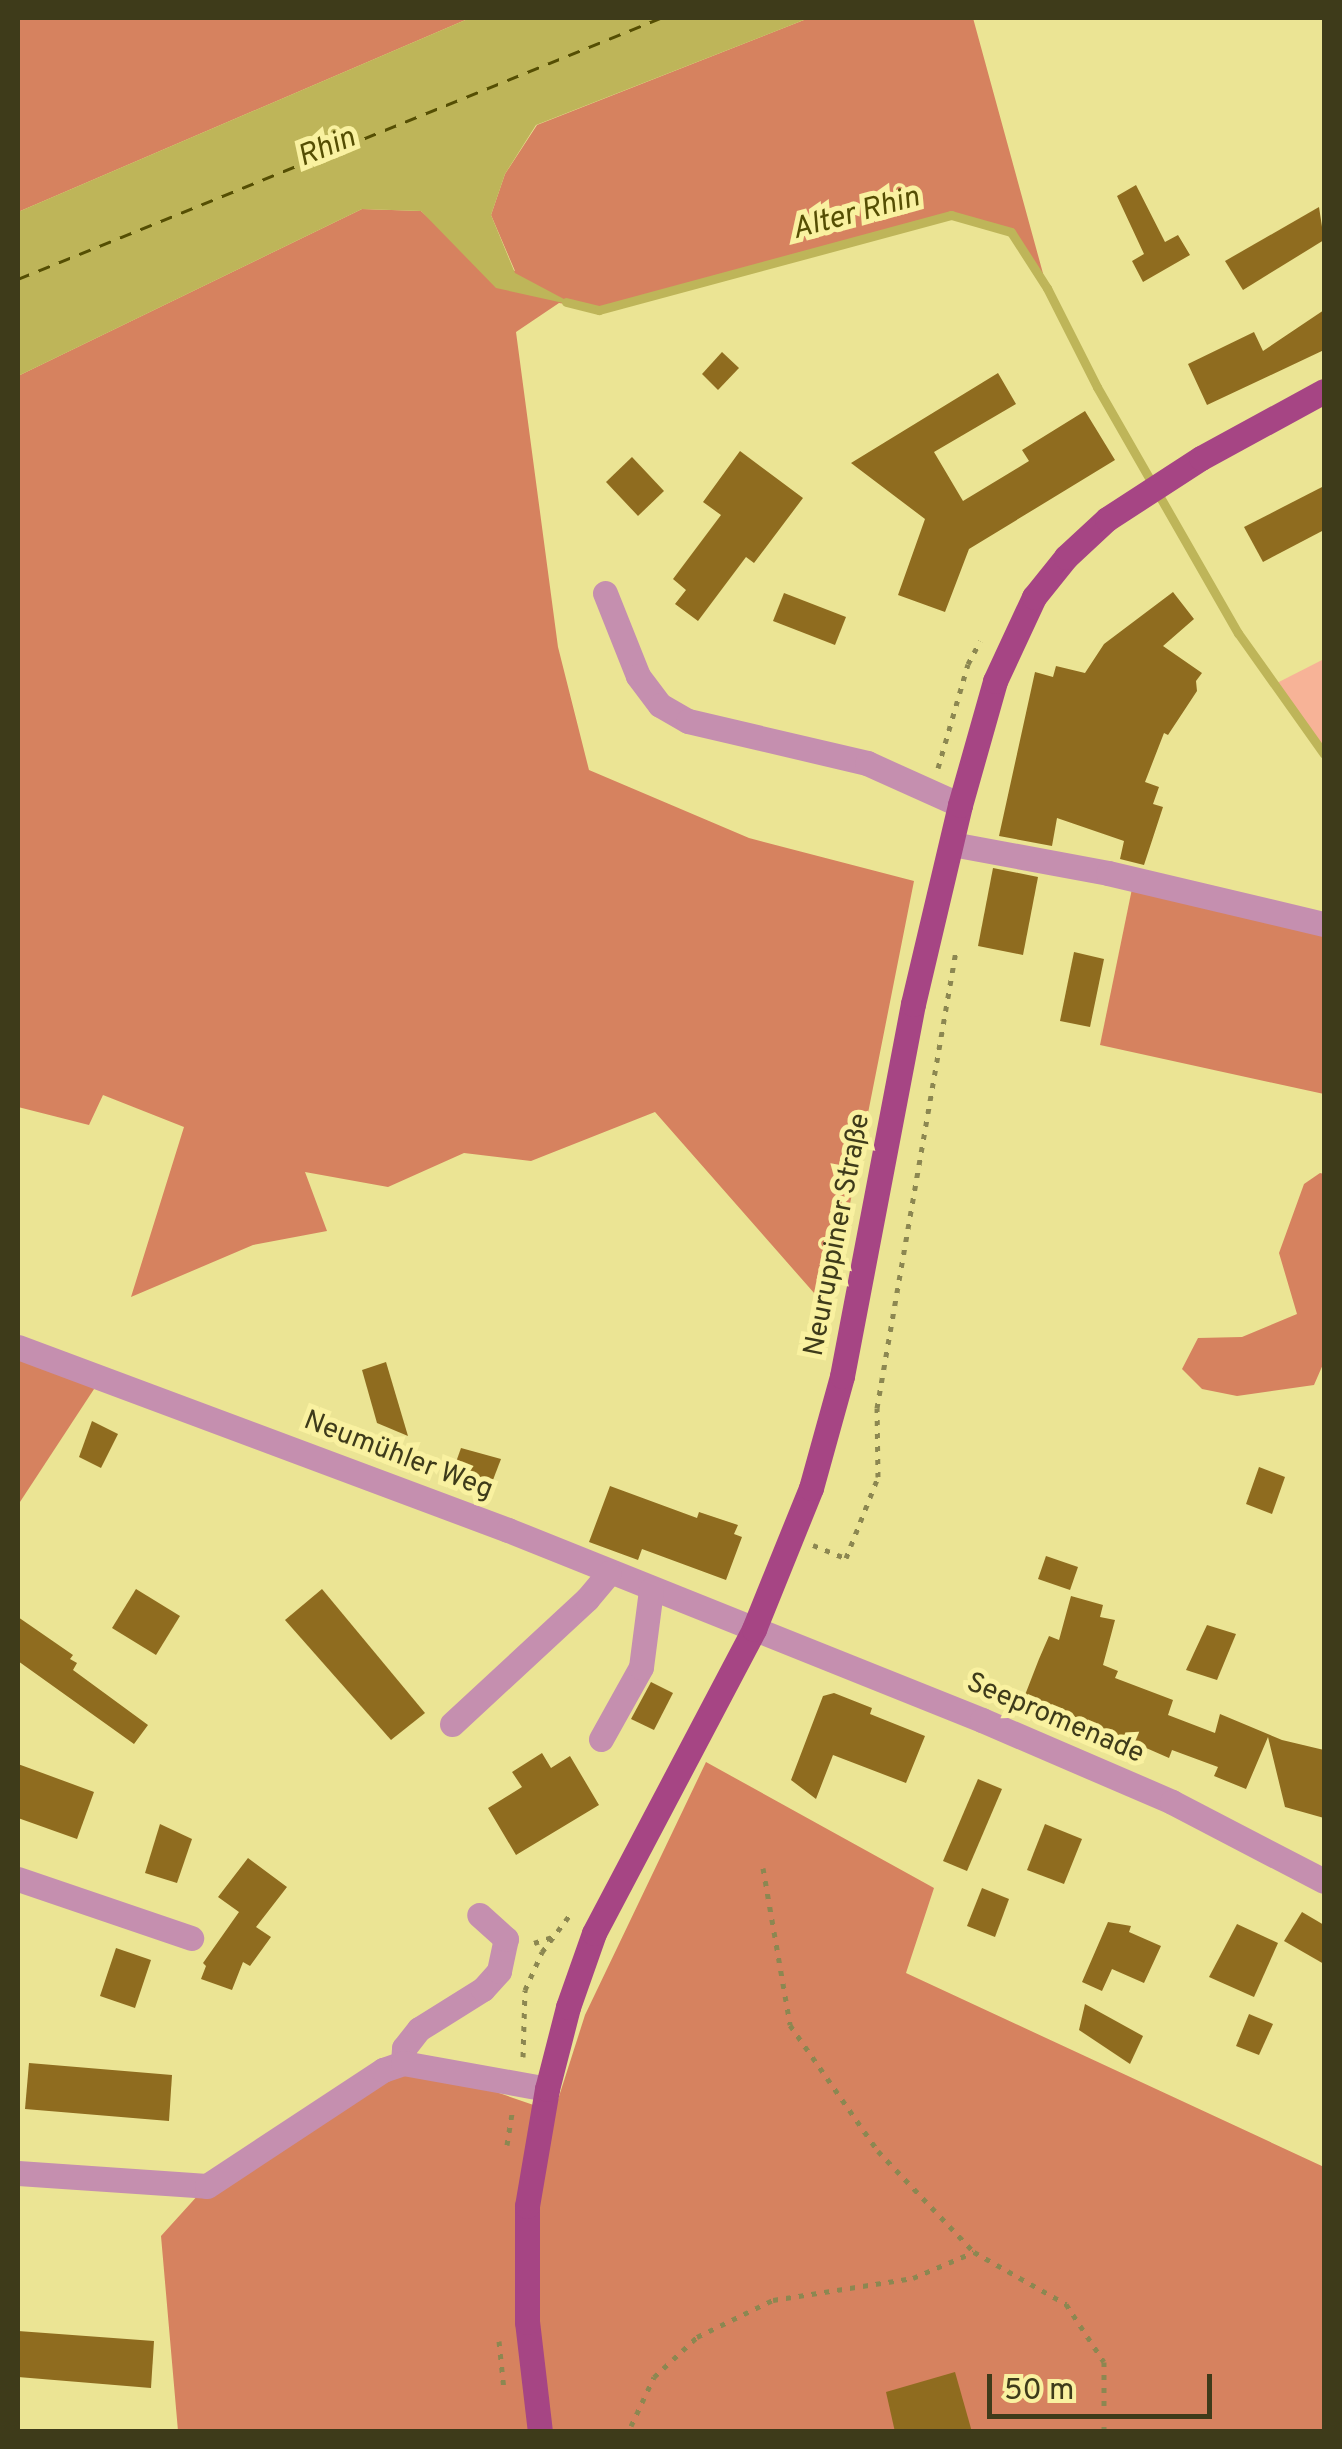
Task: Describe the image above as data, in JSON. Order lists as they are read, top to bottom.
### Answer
{
  "streets": {
    "main road": ["Neuruppiner Straße"],
    "street": ["Neumühler Weg", "Seepromenade"]
  },
  "crossings": [
    ["Neuruppiner Straße", "Neumühler Weg"],
    ["Neuruppiner Straße", "Seepromenade"],
    ["Neumühler Weg", "Seepromenade"]
  ],
  "water": ["Rhin", "Alter Rhin"],
  "scale_bar": "50 m"
}
